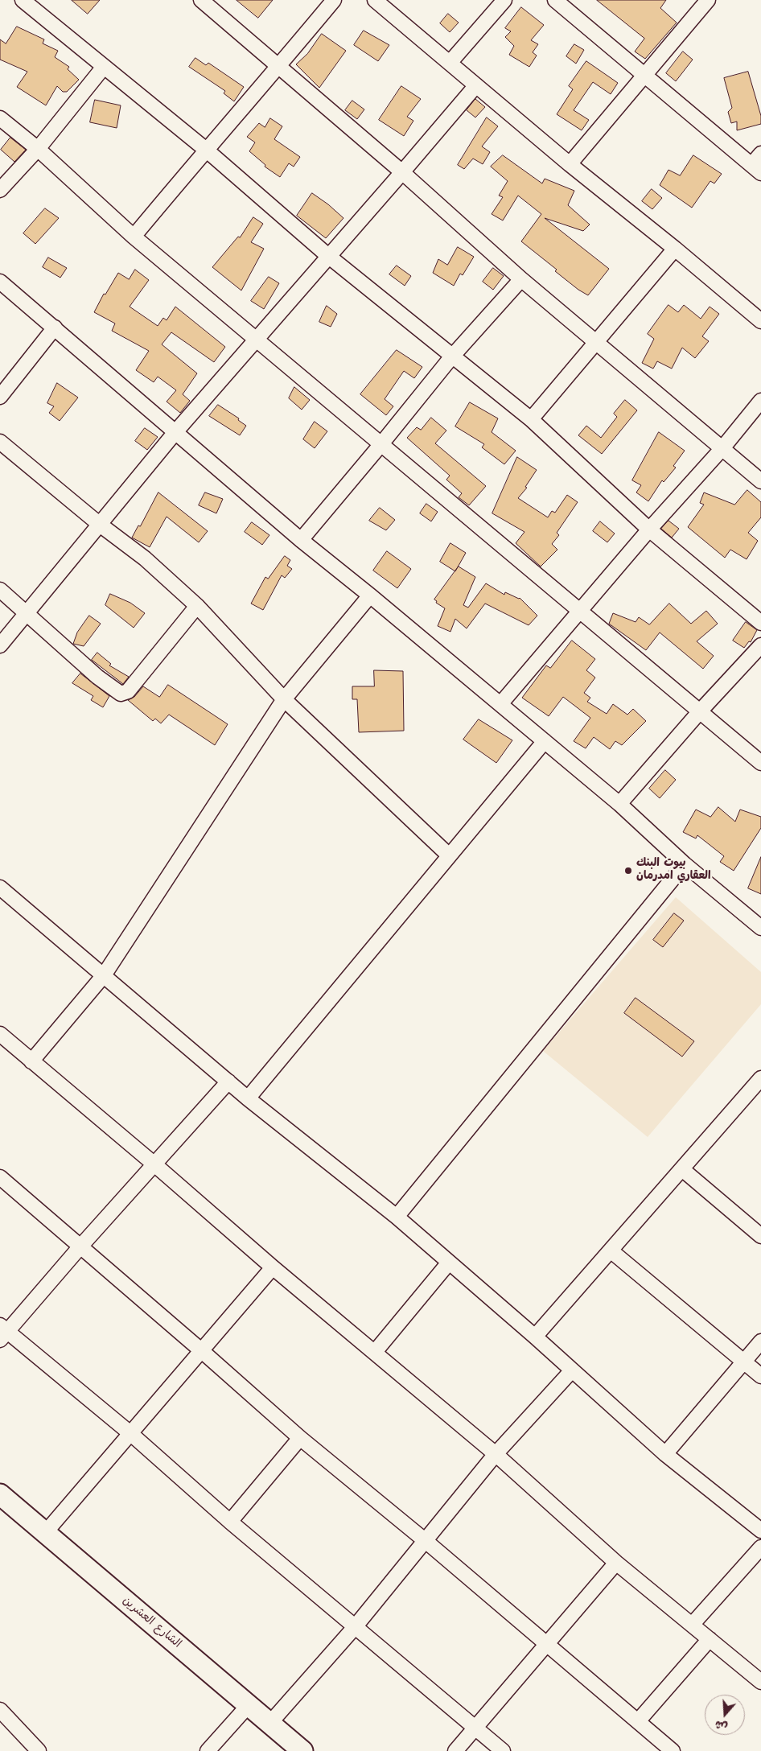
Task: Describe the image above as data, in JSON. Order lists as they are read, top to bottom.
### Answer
{
  "streets": {
    "street": ["الشارع العشرين"]
  },
  "places": ["بيوت البنك العقاري امدرمان"],
  "north": "bottom"
}
